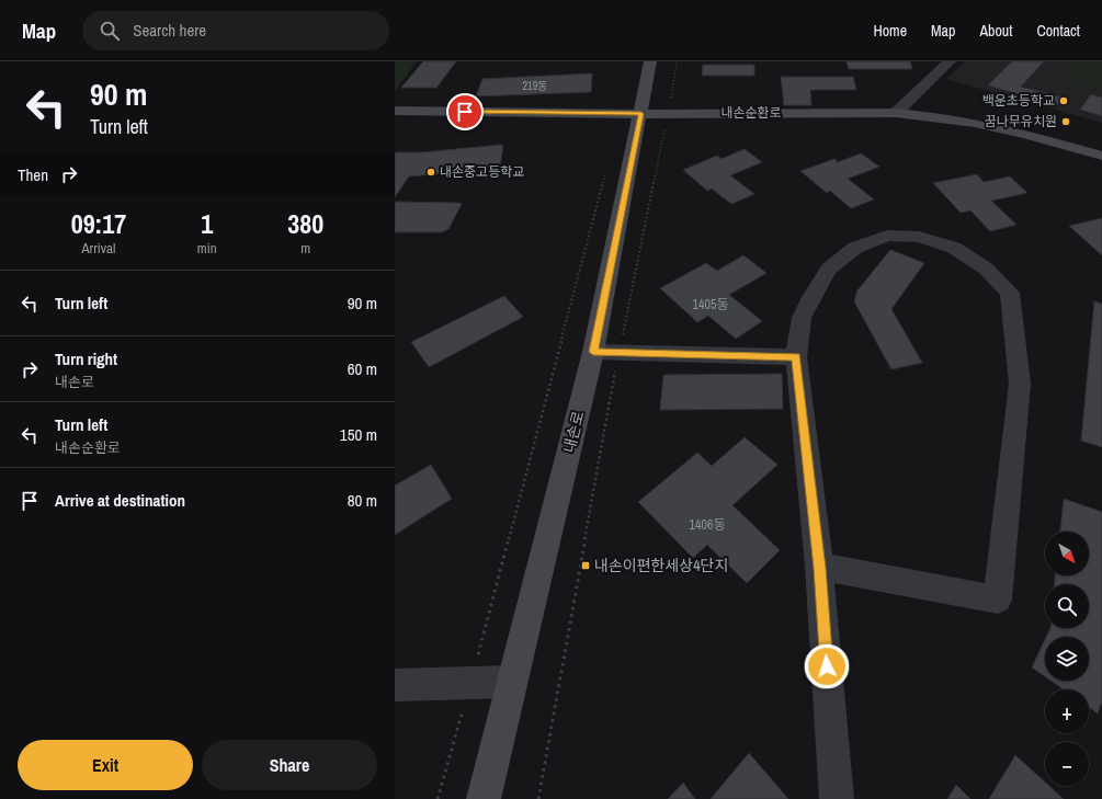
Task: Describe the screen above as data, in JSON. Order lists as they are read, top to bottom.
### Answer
{
  "streets": {
    "street": ["내손순환로", "내손로"]
  },
  "crossings": [
    ["내손순환로", "내손로"]
  ],
  "places": {
    "other": ["백운초등학교", "꿈나무유치원", "내손중고등학교"],
    "transit": ["내손이편한세상4단지"]
  },
  "house_numbers": ["219동", "1405동", "1406동"],
  "north": "bottom right",
  "page": {
    "header": "Map",
    "search": "Search here",
    "nav": [
      "Home",
      "Map",
      "About",
      "Contact"
    ],
    "turn": ["90 m", "Turn left"],
    "then": "Then",
    "eta": [
      "09:17",
      "Arrival",
      "1",
      "min",
      "380",
      "m"
    ],
    "list": [
      {
        "name": "Turn left",
        "value": "90 m"
      },
      {
        "name": "Turn right",
        "note": "내손로",
        "value": "60 m"
      },
      {
        "name": "Turn left",
        "note": "내손순환로",
        "value": "150 m"
      },
      {
        "name": "Arrive at destination",
        "value": "80 m"
      }
    ],
    "map_buttons": ["+", "−"],
    "buttons": ["Exit", "Share"]
  }
}
